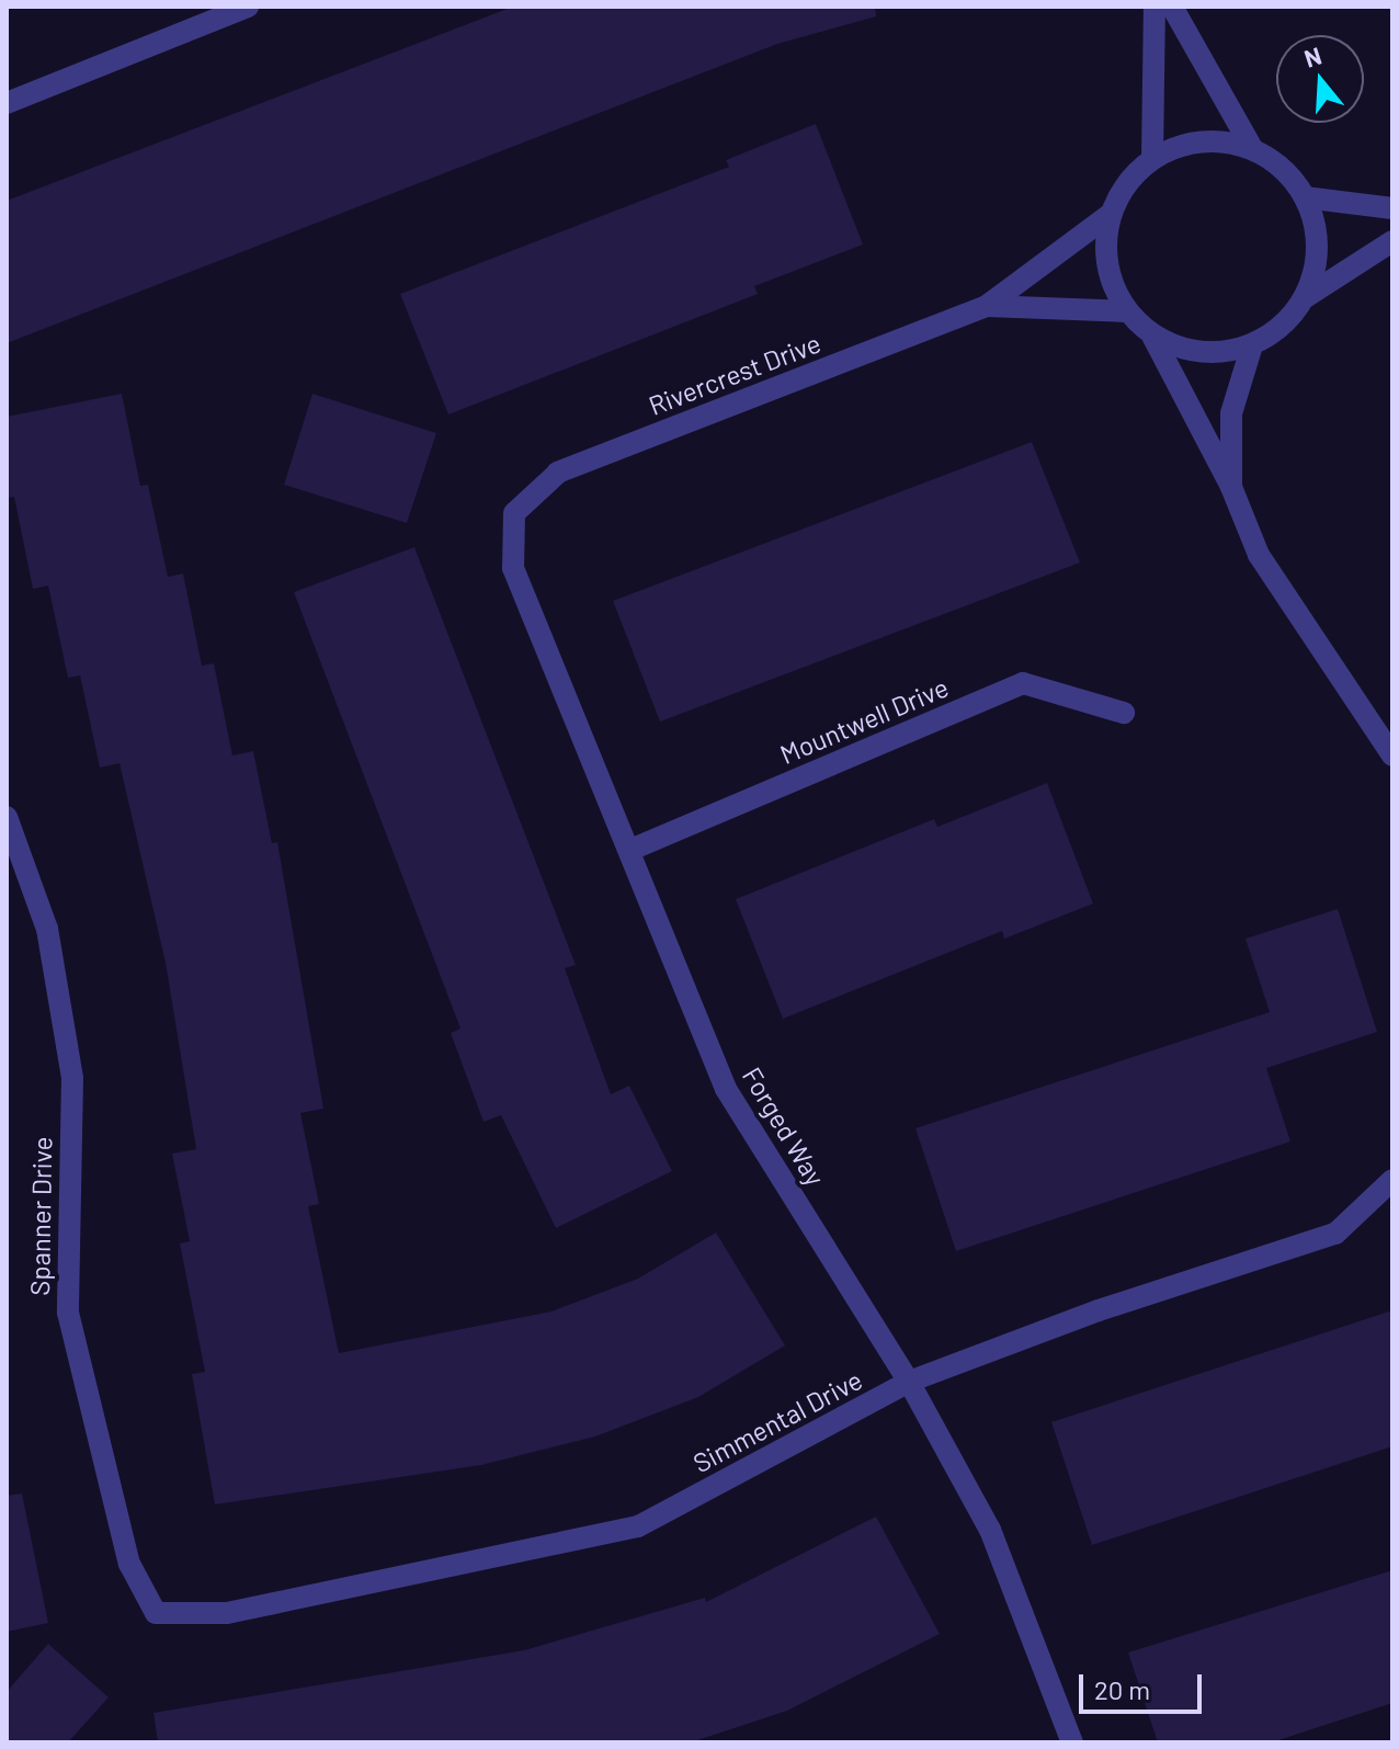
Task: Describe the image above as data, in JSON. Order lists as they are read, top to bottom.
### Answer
{
  "streets": {
    "street": [
      "Rivercrest Drive",
      "Mountwell Drive",
      "Forged Way",
      "Spanner Drive",
      "Simmental Drive"
    ]
  },
  "crossings": [
    ["Rivercrest Drive", "Forged Way"],
    ["Mountwell Drive", "Forged Way"],
    ["Forged Way", "Simmental Drive"],
    ["Spanner Drive", "Simmental Drive"]
  ],
  "scale_bar": "20 m",
  "north": "top"
}
